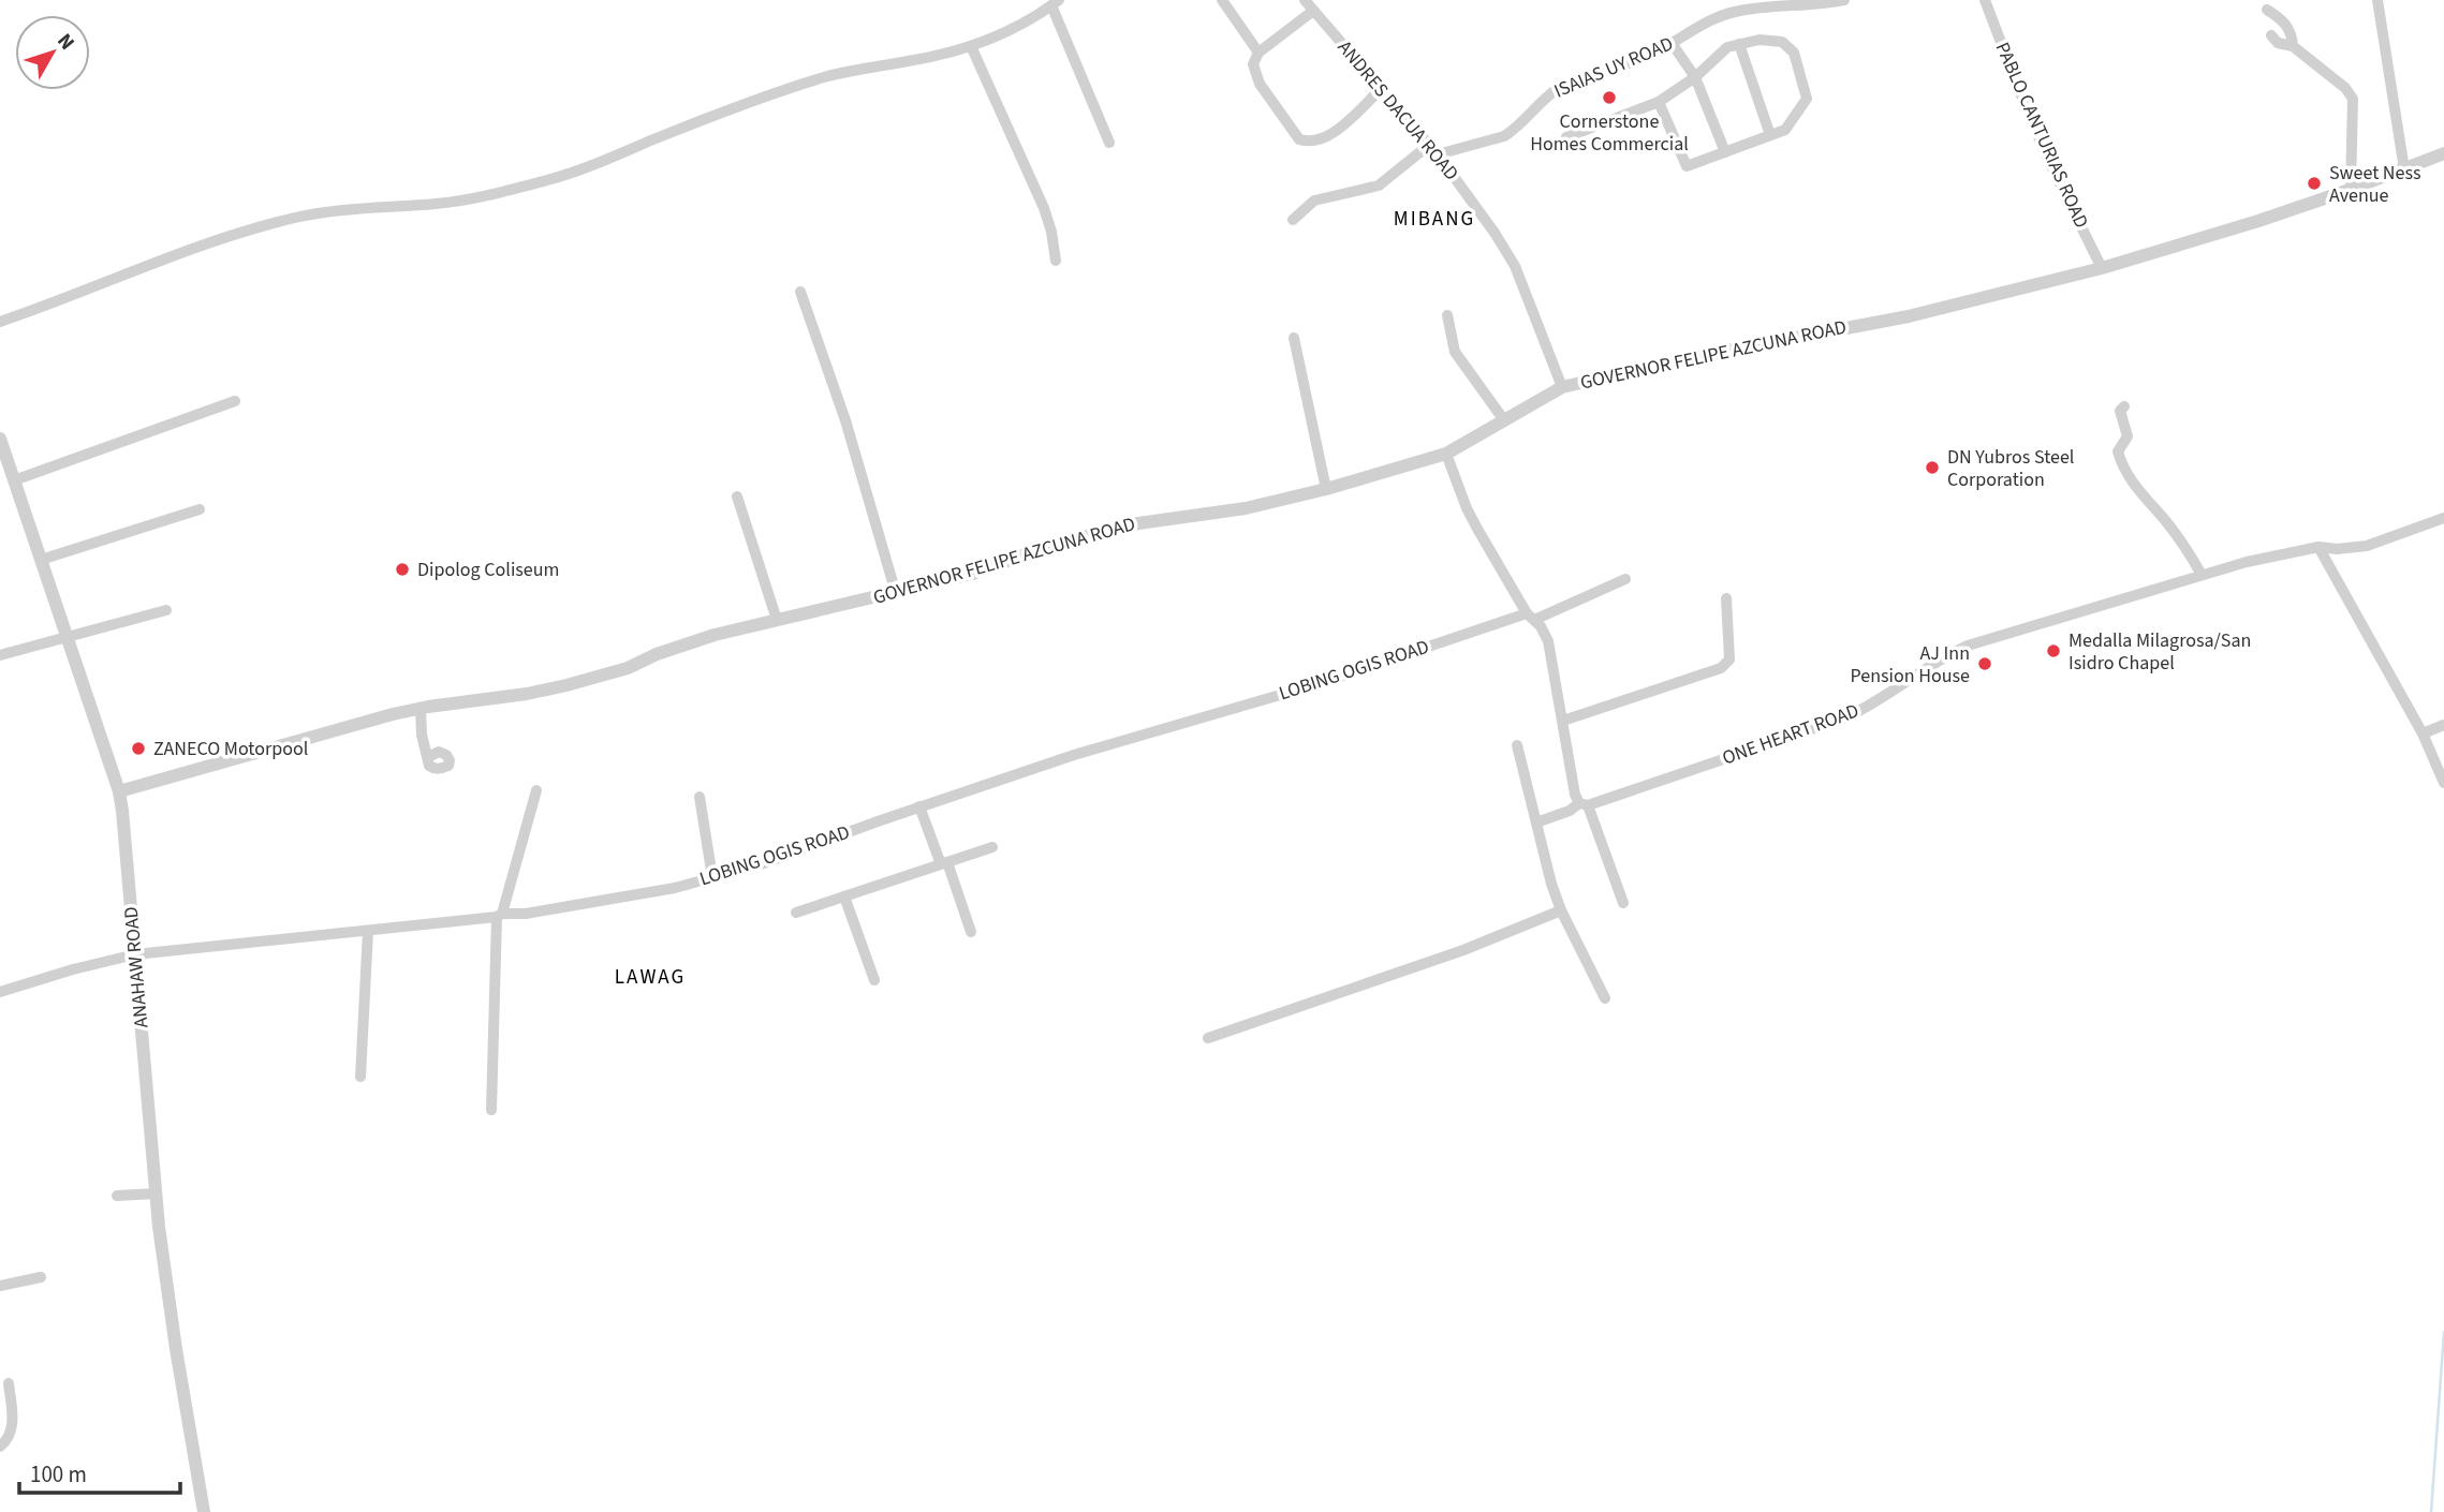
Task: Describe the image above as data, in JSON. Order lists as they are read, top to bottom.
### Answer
{
  "streets": {
    "street": [
      "ISAIAS UY ROAD",
      "ANDRES DACUA ROAD",
      "PABLO CANTURIAS ROAD",
      "GOVERNOR FELIPE AZCUNA ROAD",
      "LOBING OGIS ROAD",
      "ONE HEART ROAD",
      "ANAHAW ROAD"
    ]
  },
  "crossings": [
    ["ISAIAS UY ROAD", "ANDRES DACUA ROAD"],
    ["ANDRES DACUA ROAD", "GOVERNOR FELIPE AZCUNA ROAD"],
    ["PABLO CANTURIAS ROAD", "GOVERNOR FELIPE AZCUNA ROAD"],
    ["GOVERNOR FELIPE AZCUNA ROAD", "ANAHAW ROAD"],
    ["LOBING OGIS ROAD", "ANAHAW ROAD"]
  ],
  "districts": ["MIBANG", "LAWAG"],
  "places": [
    "Cornerstone Homes Commercial",
    "Sweet Ness Avenue",
    "DN Yubros Steel Corporation",
    "Dipolog Coliseum",
    "Medalla Milagrosa/San Isidro Chapel",
    "AJ Inn Pension House",
    "ZANECO Motorpool"
  ],
  "scale_bar": "100 m",
  "north": "top right"
}
